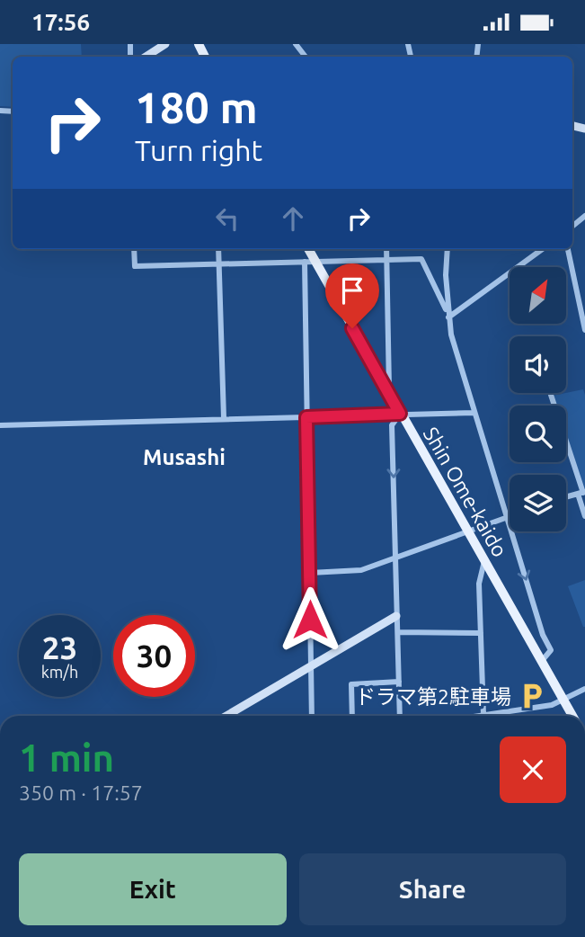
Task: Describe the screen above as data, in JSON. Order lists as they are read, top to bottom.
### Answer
{
  "streets": {
    "main road": ["Shin Ome-kaido"]
  },
  "districts": ["Musashi"],
  "places": {
    "parking": ["ドラマ第2駐車場"]
  },
  "north": "top right",
  "page": {
    "status": "17:56",
    "turn": ["180 m", "Turn right"],
    "speed": "23 km/h",
    "limit": "30",
    "heading": ["1 min", "350 m · 17:57"],
    "buttons": ["Exit", "Share"]
  }
}
